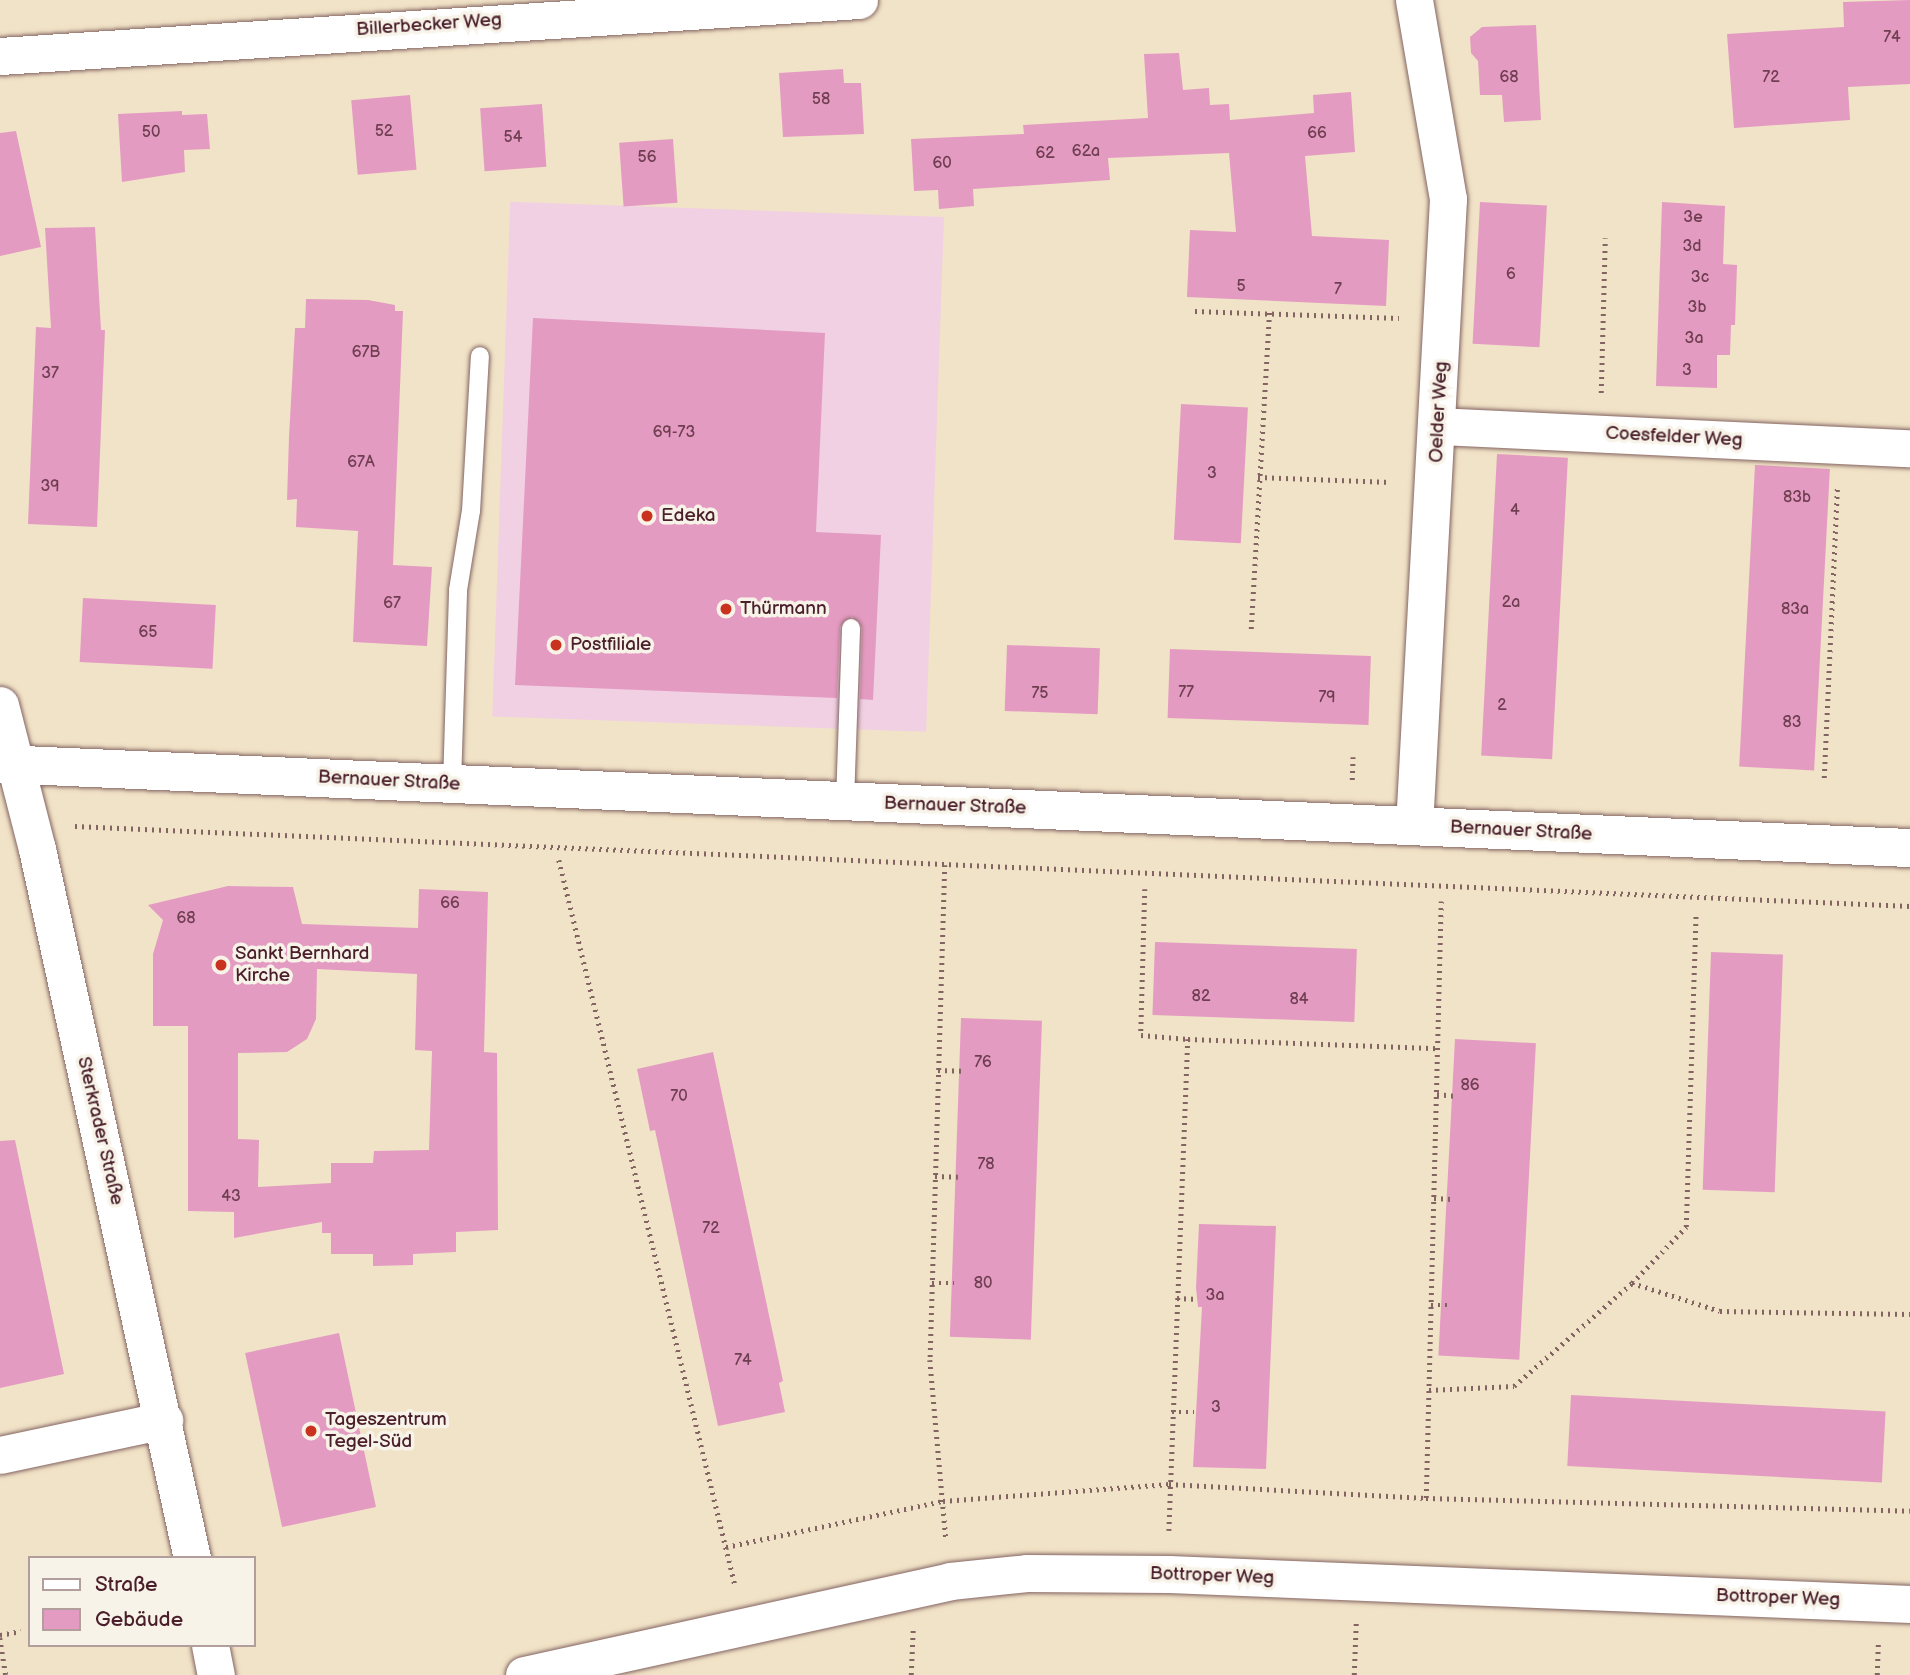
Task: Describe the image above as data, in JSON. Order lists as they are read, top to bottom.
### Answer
{
  "streets": {
    "main road": ["Bernauer Straße"],
    "street": [
      "Billerbecker Weg",
      "Oelder Weg",
      "Coesfelder Weg",
      "Sterkrader Straße",
      "Bottroper Weg"
    ]
  },
  "crossings": [
    ["Oelder Weg", "Coesfelder Weg"],
    ["Oelder Weg", "Bernauer Straße"],
    ["Bernauer Straße", "Sterkrader Straße"]
  ],
  "places": [
    "Edeka",
    "Thürmann",
    "Postfiliale",
    "Sankt Bernhard Kirche",
    "Tageszentrum Tegel-Süd"
  ],
  "house_numbers": [
    "74",
    "68",
    "72",
    "58",
    "52",
    "50",
    "66",
    "54",
    "62a",
    "62",
    "56",
    "60",
    "3e",
    "3d",
    "6",
    "3c",
    "5",
    "7",
    "3b",
    "3a",
    "67B",
    "3",
    "37",
    "69-73",
    "67A",
    "3",
    "39",
    "83b",
    "4",
    "2a",
    "67",
    "83a",
    "65",
    "77",
    "75",
    "79",
    "2",
    "83",
    "66",
    "68",
    "82",
    "84",
    "76",
    "86",
    "70",
    "78",
    "43",
    "72",
    "80",
    "3a",
    "74",
    "3"
  ],
  "legend": ["Straße", "Gebäude"]
}
